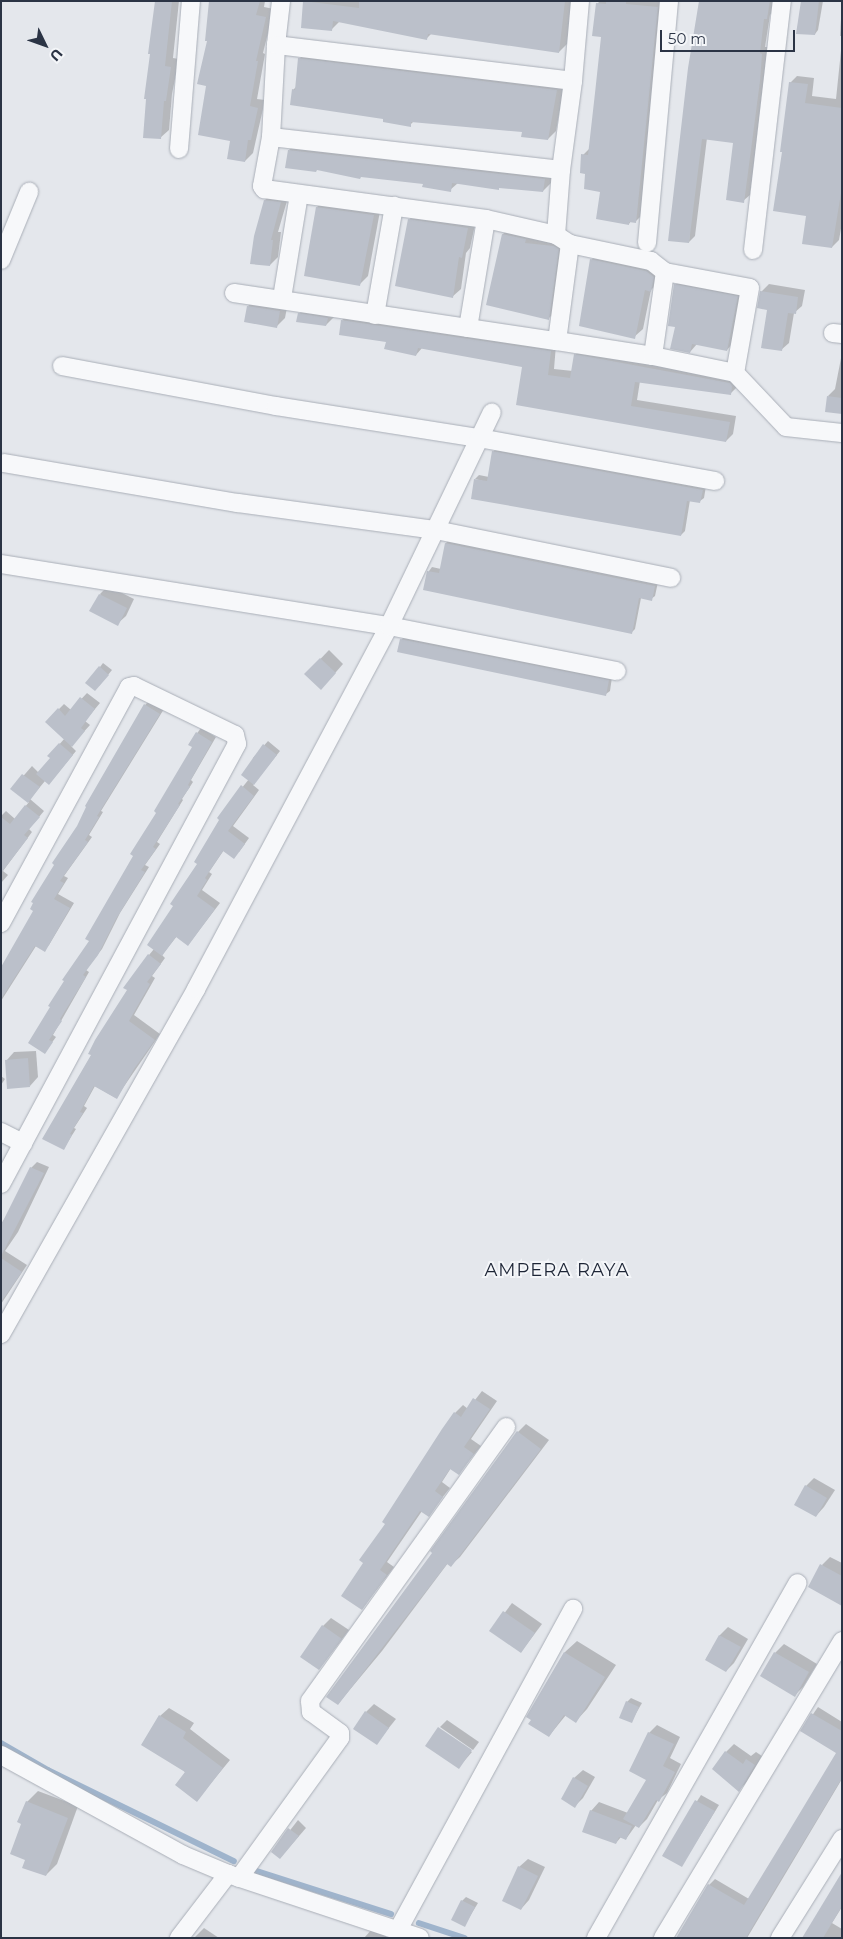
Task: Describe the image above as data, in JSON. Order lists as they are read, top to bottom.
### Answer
{
  "districts": ["AMPERA RAYA"],
  "scale_bar": "50 m",
  "north": "bottom right"
}
